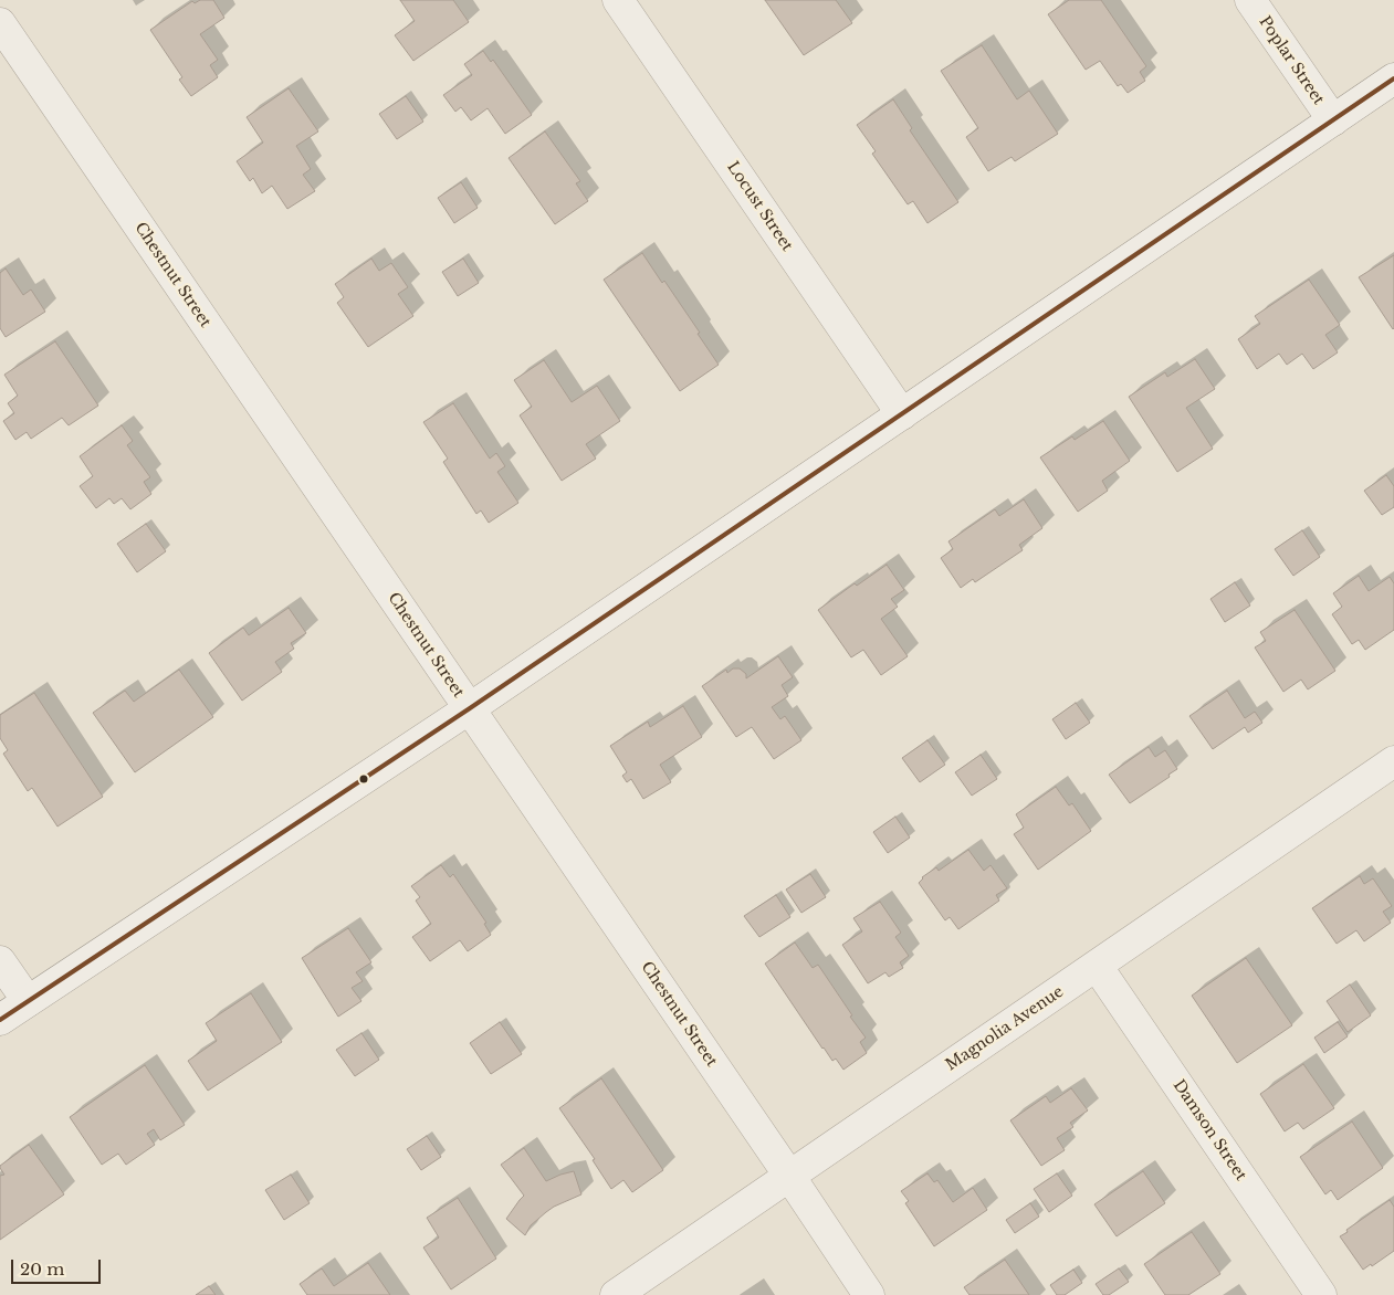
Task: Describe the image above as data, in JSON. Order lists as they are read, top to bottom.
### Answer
{
  "streets": {
    "street": [
      "Poplar Street",
      "Locust Street",
      "Chestnut Street",
      "Magnolia Avenue",
      "Damson Street"
    ]
  },
  "crossings": [
    ["Chestnut Street", "Magnolia Avenue"],
    ["Magnolia Avenue", "Damson Street"]
  ],
  "scale_bar": "20 m"
}
